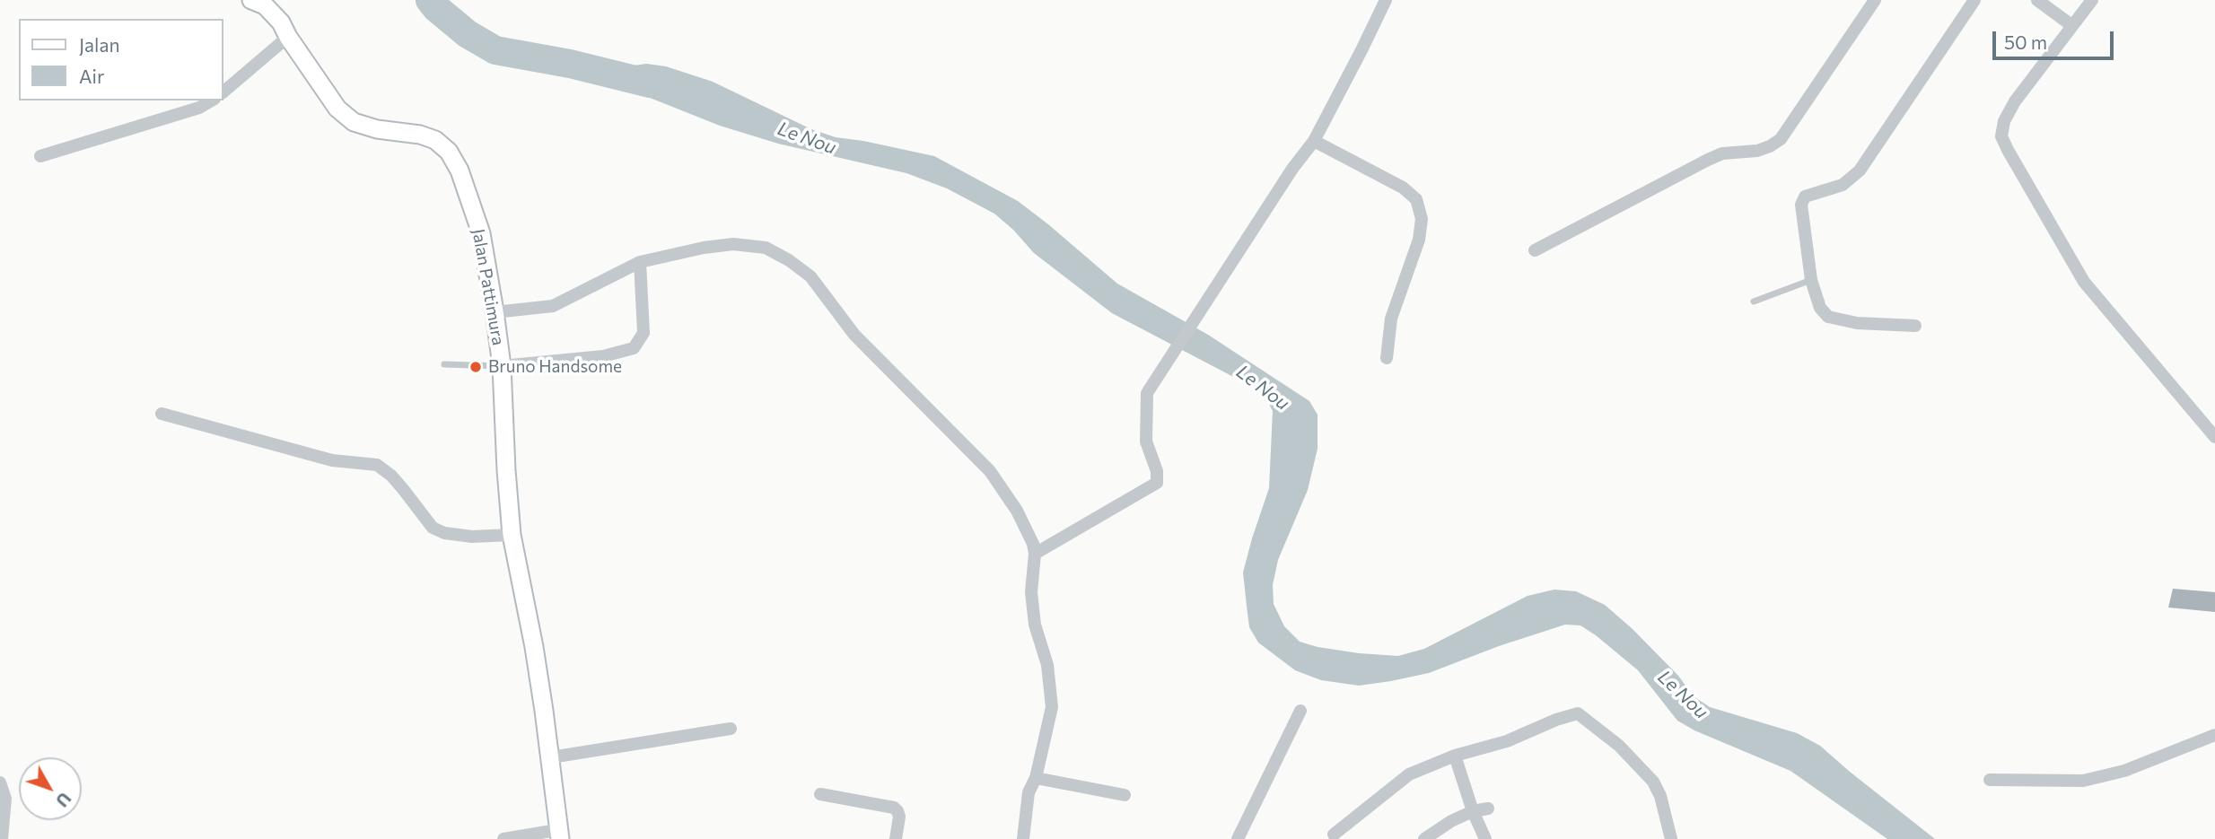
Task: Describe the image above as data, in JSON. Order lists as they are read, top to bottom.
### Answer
{
  "streets": {
    "main road": ["Jalan Pattimura"]
  },
  "water": ["Le Nou"],
  "places": ["Bruno Handsome"],
  "legend": ["Jalan", "Air"],
  "scale_bar": "50 m",
  "north": "bottom right"
}
